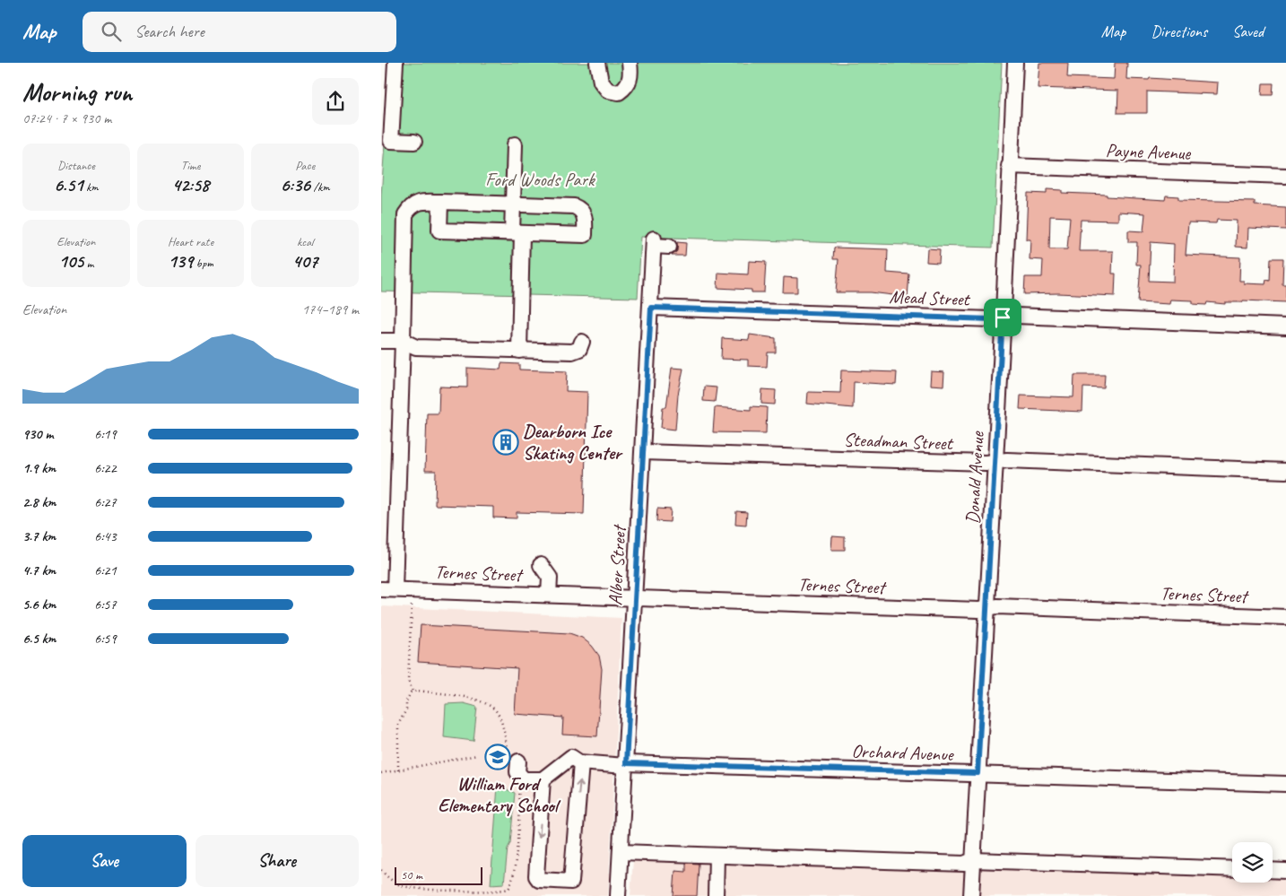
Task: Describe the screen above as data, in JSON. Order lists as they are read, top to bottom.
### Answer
{
  "streets": {
    "street": [
      "Payne Avenue",
      "Mead Street",
      "Steadman Street",
      "Donald Avenue",
      "Alber Street",
      "Ternes Street",
      "Orchard Avenue"
    ]
  },
  "crossings": [
    ["Payne Avenue", "Donald Avenue"],
    ["Mead Street", "Donald Avenue"],
    ["Mead Street", "Alber Street"],
    ["Steadman Street", "Donald Avenue"],
    ["Steadman Street", "Alber Street"],
    ["Donald Avenue", "Ternes Street"],
    ["Donald Avenue", "Orchard Avenue"],
    ["Alber Street", "Ternes Street"],
    ["Alber Street", "Orchard Avenue"]
  ],
  "parks": ["Ford Woods Park"],
  "places": {
    "building": ["Dearborn Ice Skating Center"],
    "school or university": ["William Ford Elementary School"]
  },
  "scale_bar": "50 m",
  "page": {
    "header": "Map",
    "search": "Search here",
    "nav": ["Map", "Directions", "Saved"],
    "heading": ["Morning run", "07:24 · 7 × 930 m"],
    "stats": [
      ["Distance", "6.51 km"],
      ["Time", "42:58"],
      ["Pace", "6:36 /km"],
      ["Elevation", "105 m"],
      ["Heart rate", "139 bpm"],
      ["kcal", "407"]
    ],
    "chart": ["Elevation", "174–189 m"],
    "list": [
      {
        "name": "930 m",
        "note": "6:19"
      },
      {
        "name": "1.9 km",
        "note": "6:22"
      },
      {
        "name": "2.8 km",
        "note": "6:27"
      },
      {
        "name": "3.7 km",
        "note": "6:43"
      },
      {
        "name": "4.7 km",
        "note": "6:21"
      },
      {
        "name": "5.6 km",
        "note": "6:57"
      },
      {
        "name": "6.5 km",
        "note": "6:59"
      }
    ],
    "buttons": ["Save", "Share"],
    "scale": "50 m"
  }
}
